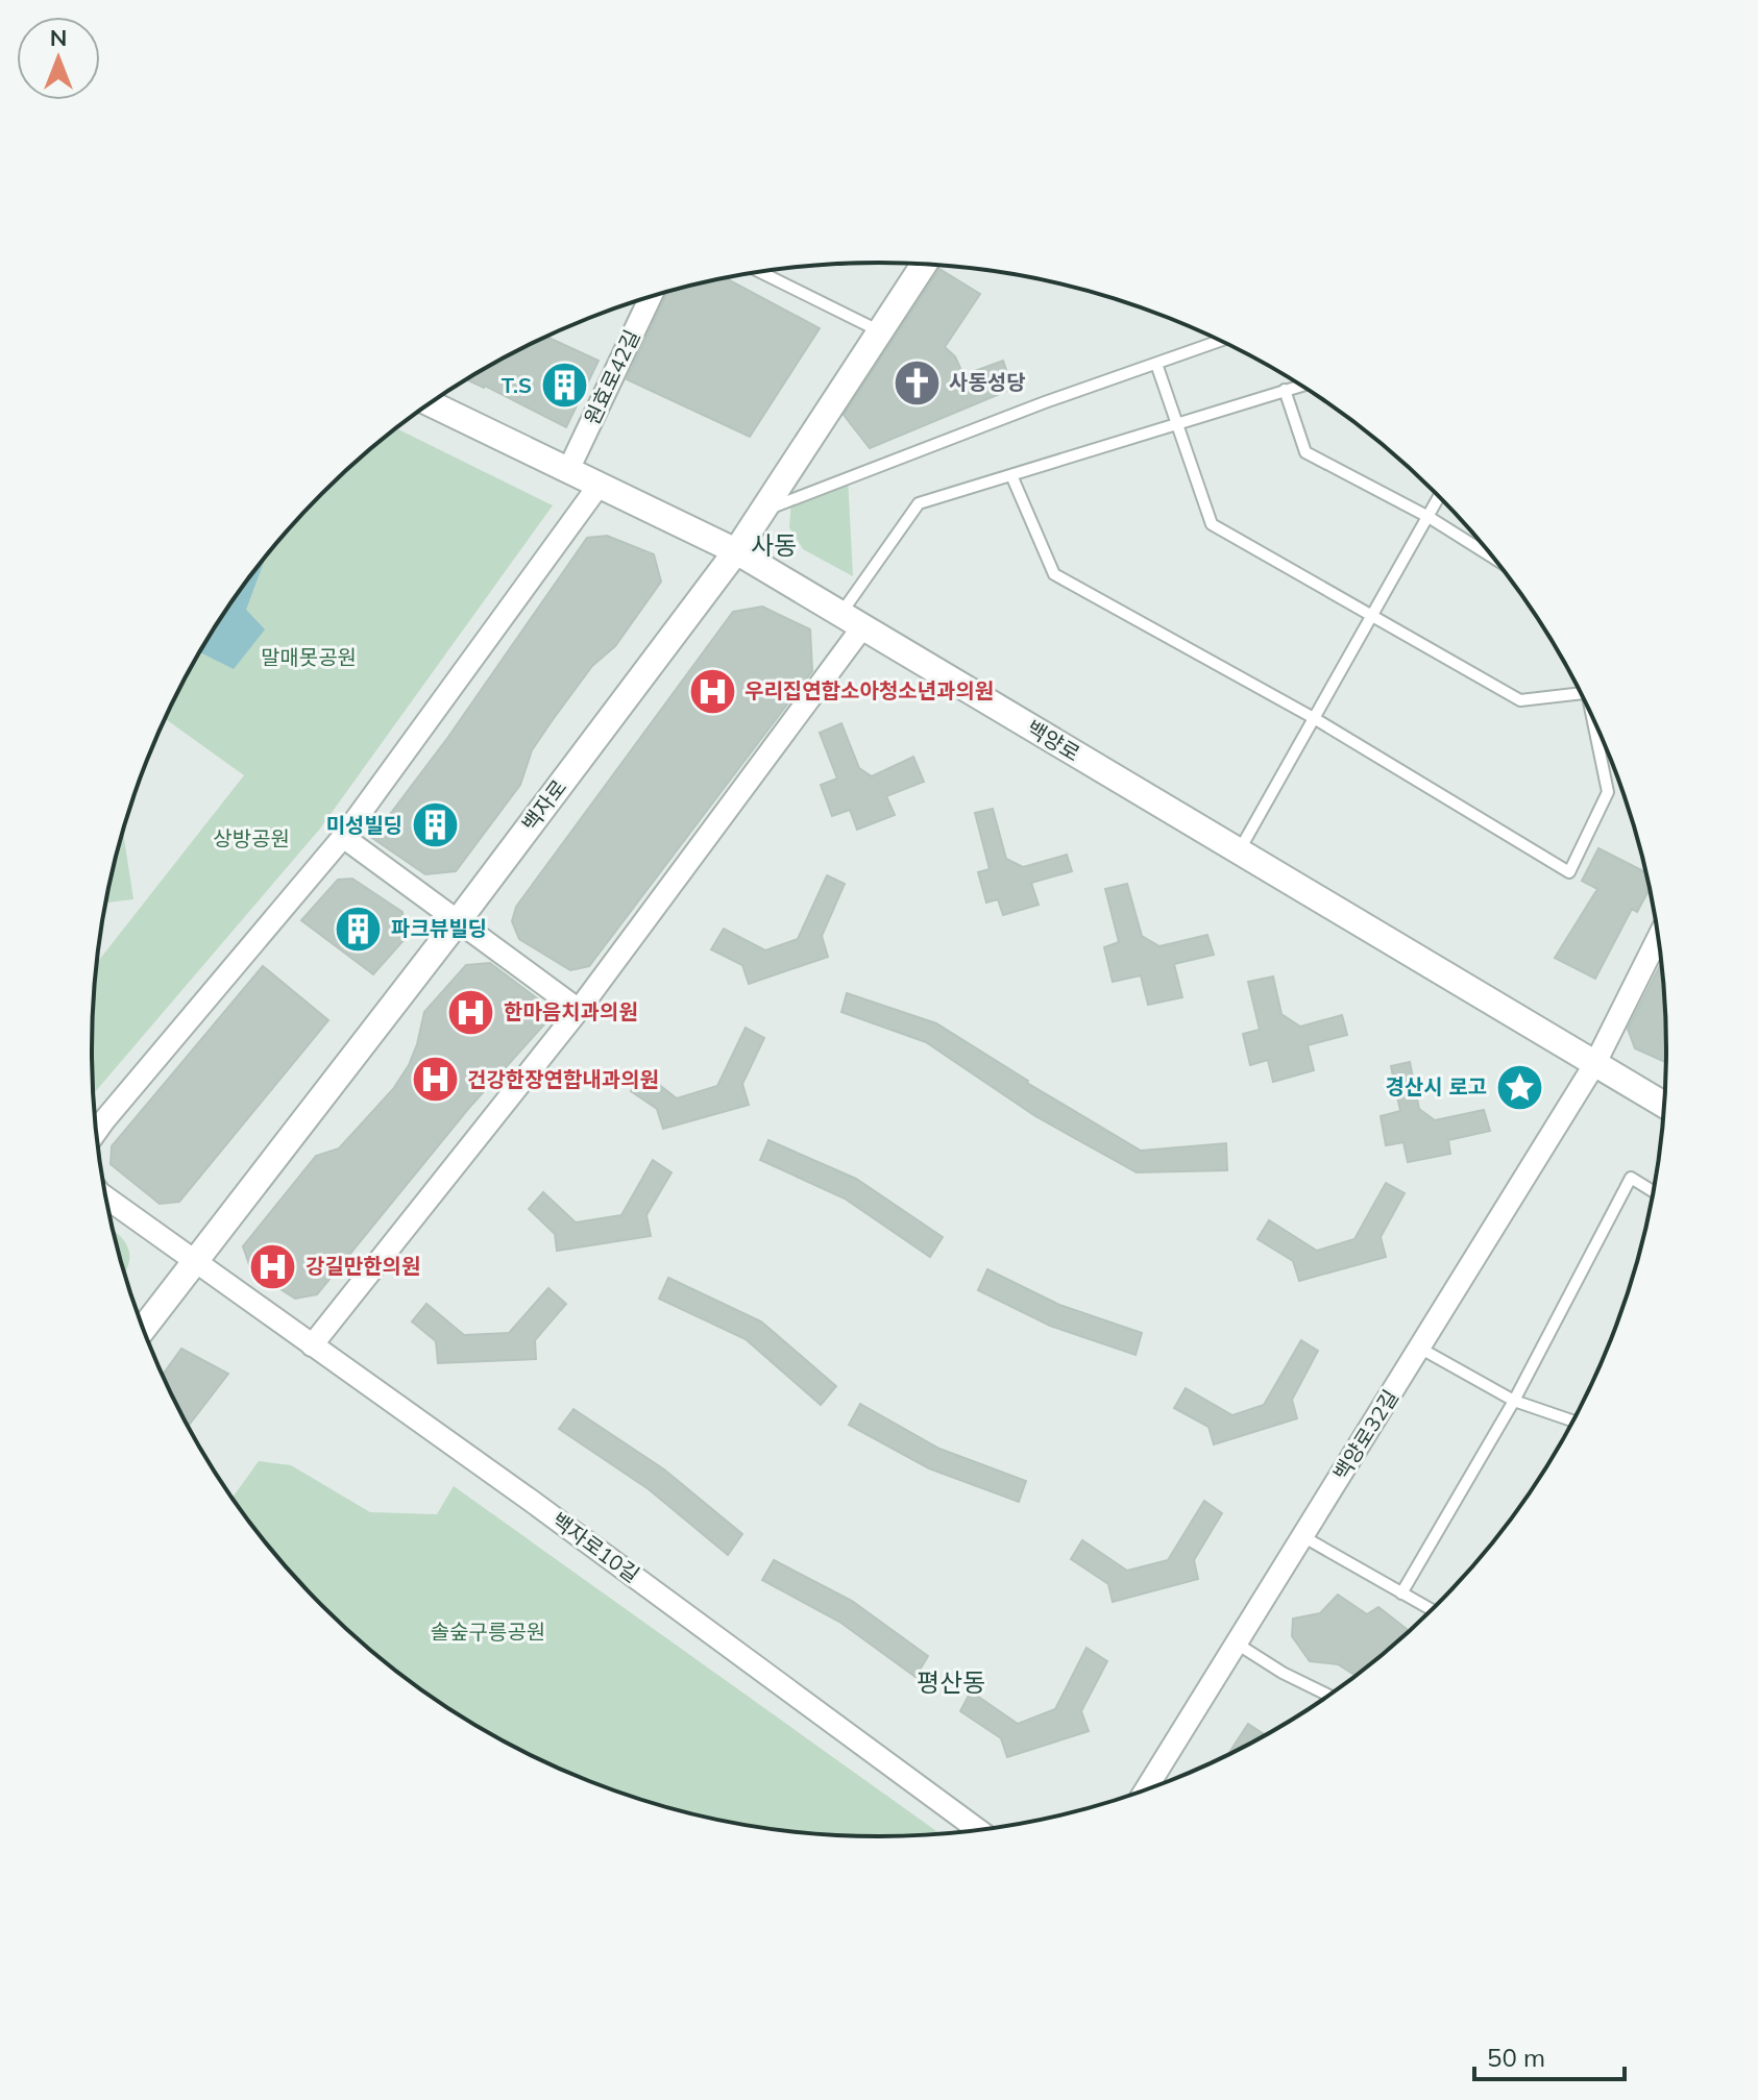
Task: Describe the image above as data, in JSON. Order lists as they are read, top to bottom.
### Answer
{
  "streets": {
    "street": [
      "원효로42길",
      "백양로",
      "백자로",
      "백양로32길",
      "백자로10길"
    ]
  },
  "crossings": [
    ["원효로42길", "백양로"],
    ["백양로", "백자로"],
    ["백양로", "백양로32길"],
    ["백자로", "백자로10길"]
  ],
  "districts": ["사동", "평산동"],
  "parks": ["말매못공원", "상방공원", "솔숲구릉공원"],
  "places": {
    "church": ["사동성당"],
    "building": ["T.S", "미성빌딩", "파크뷰빌딩"],
    "hospital": [
      "우리집연합소아청소년과의원",
      "한마음치과의원",
      "건강한장연합내과의원",
      "강길만한의원"
    ],
    "place": ["경산시 로고"]
  },
  "scale_bar": "50 m",
  "north": "top"
}
